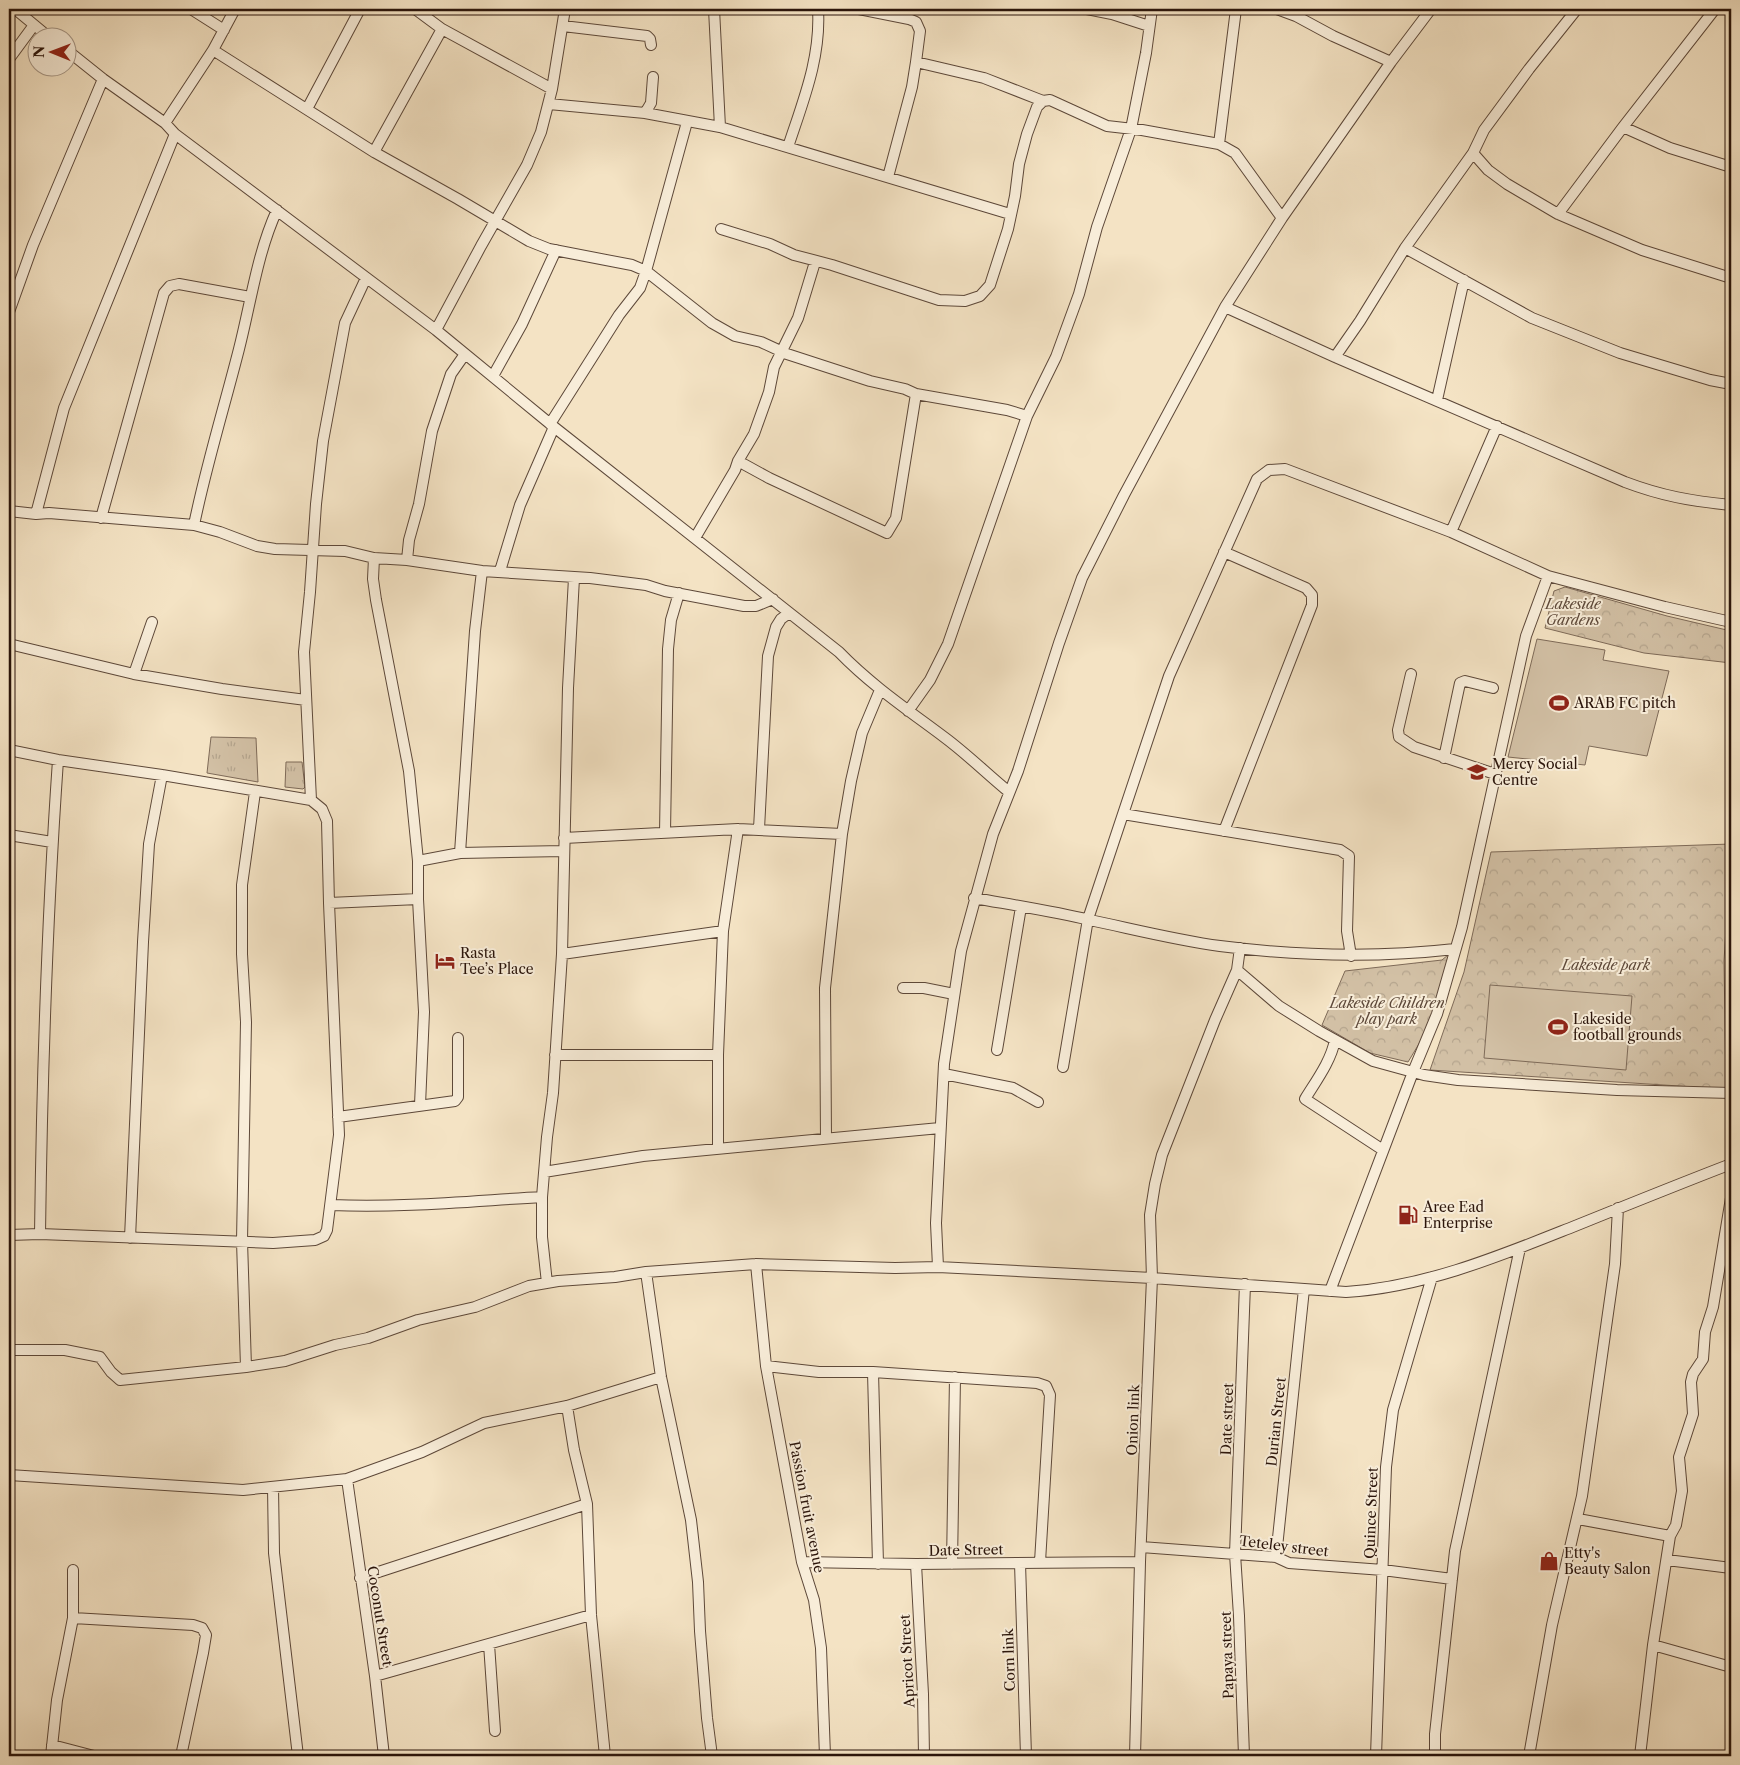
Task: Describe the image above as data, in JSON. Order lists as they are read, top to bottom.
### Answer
{
  "streets": {
    "street": [
      "Date street",
      "Onion link",
      "Durian Street",
      "Passion fruit avenue",
      "Quince Street",
      "Teteley street",
      "Date Street",
      "Coconut Street",
      "Papaya street",
      "Corn link",
      "Apricot Street"
    ]
  },
  "crossings": [
    ["Date street", "Teteley street"],
    ["Date street", "Papaya street"],
    ["Onion link", "Teteley street"],
    ["Onion link", "Date Street"],
    ["Durian Street", "Teteley street"],
    ["Passion fruit avenue", "Date Street"],
    ["Quince Street", "Teteley street"],
    ["Teteley street", "Papaya street"],
    ["Date Street", "Corn link"],
    ["Date Street", "Apricot Street"]
  ],
  "parks": ["Lakeside Gardens", "Lakeside park", "Lakeside Children play park"],
  "places": {
    "sports": ["ARAB FC pitch", "Lakeside football grounds"],
    "school or university": ["Mercy Social Centre"],
    "hotel": ["Rasta Tee’s Place"],
    "fuel station": ["Aree Ead Enterprise"],
    "shop": ["Etty's Beauty Salon"]
  },
  "north": "left"
}
